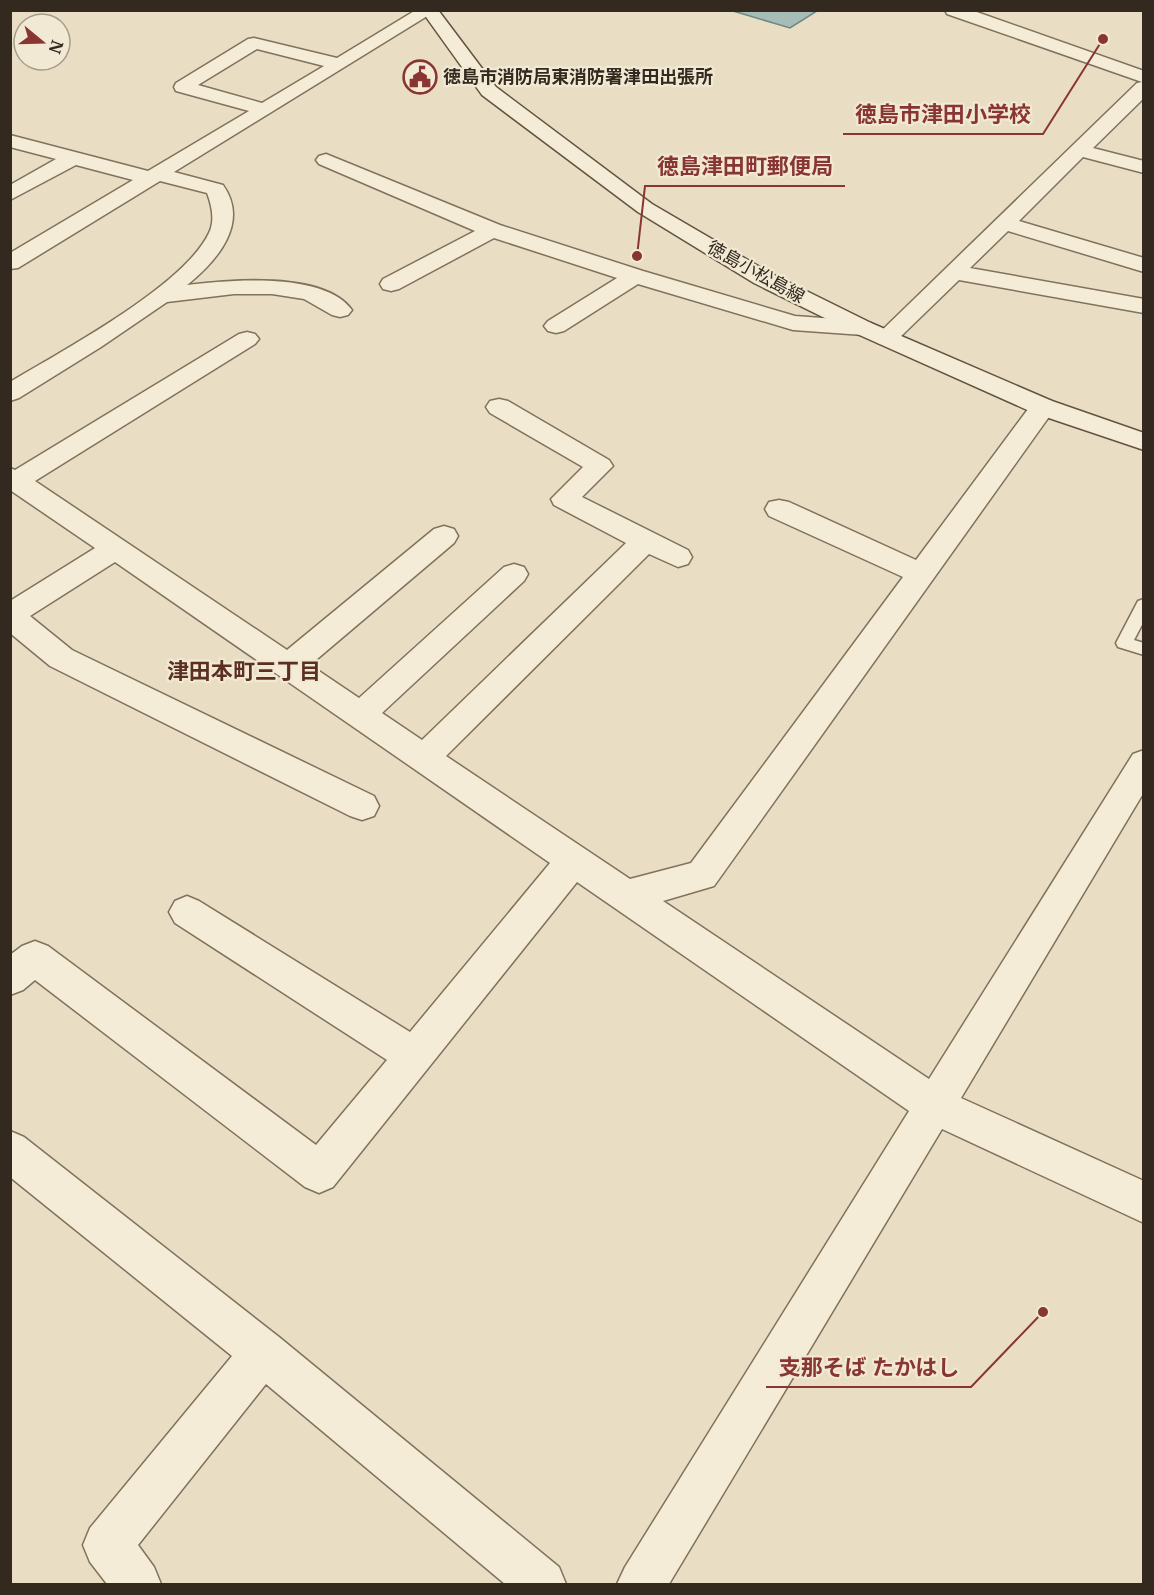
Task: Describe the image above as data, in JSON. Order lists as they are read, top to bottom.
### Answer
{
  "streets": {
    "street": ["徳島小松島線"]
  },
  "districts": ["津田本町三丁目"],
  "places": {
    "other": ["徳島市津田小学校", "徳島津田町郵便局", "支那そば たかはし"],
    "public building": ["徳島市消防局東消防署津田出張所"]
  },
  "north": "right"
}
